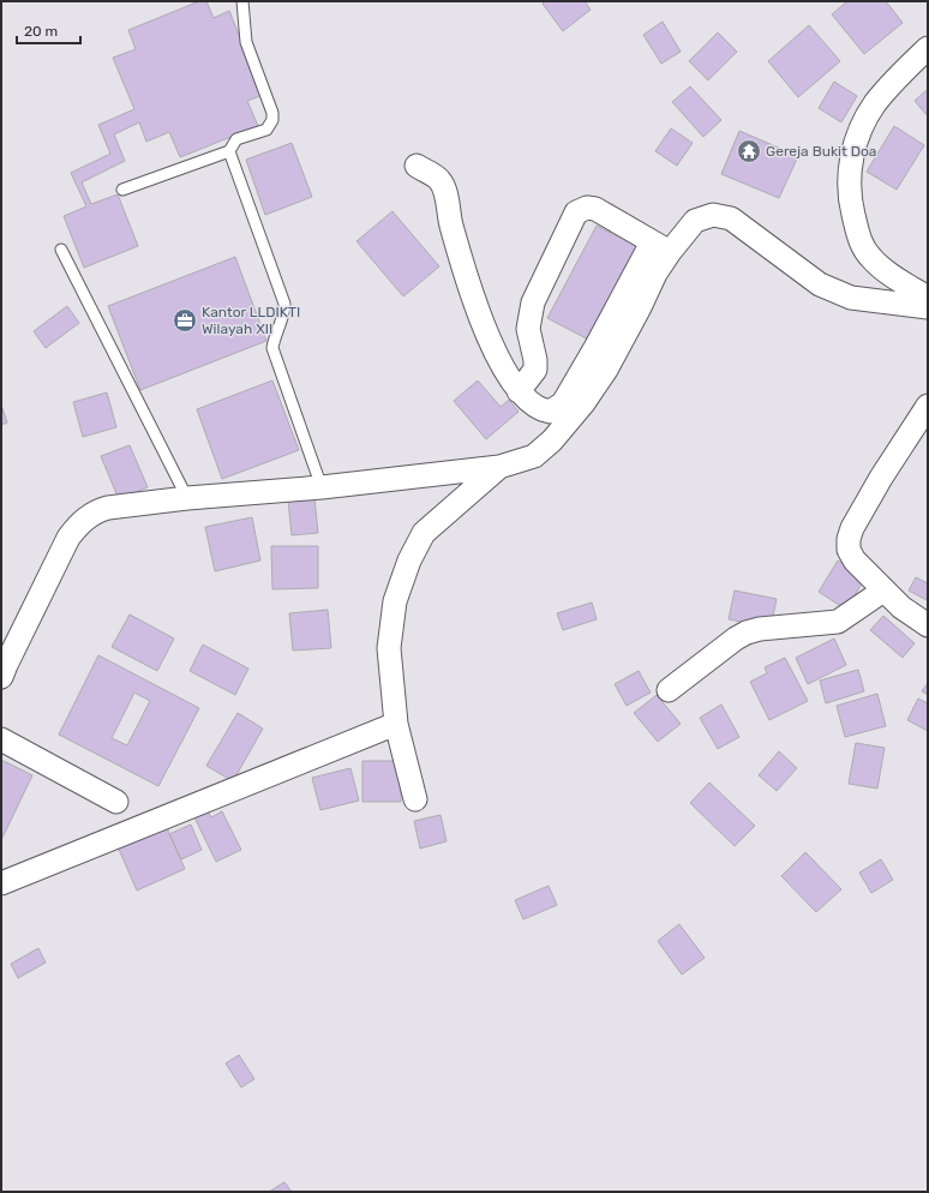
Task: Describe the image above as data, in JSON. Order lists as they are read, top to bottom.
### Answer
{
  "places": {
    "temple": ["Gereja Bukit Doa"],
    "office": ["Kantor LLDIKTI Wilayah XII"]
  },
  "scale_bar": "20 m"
}
